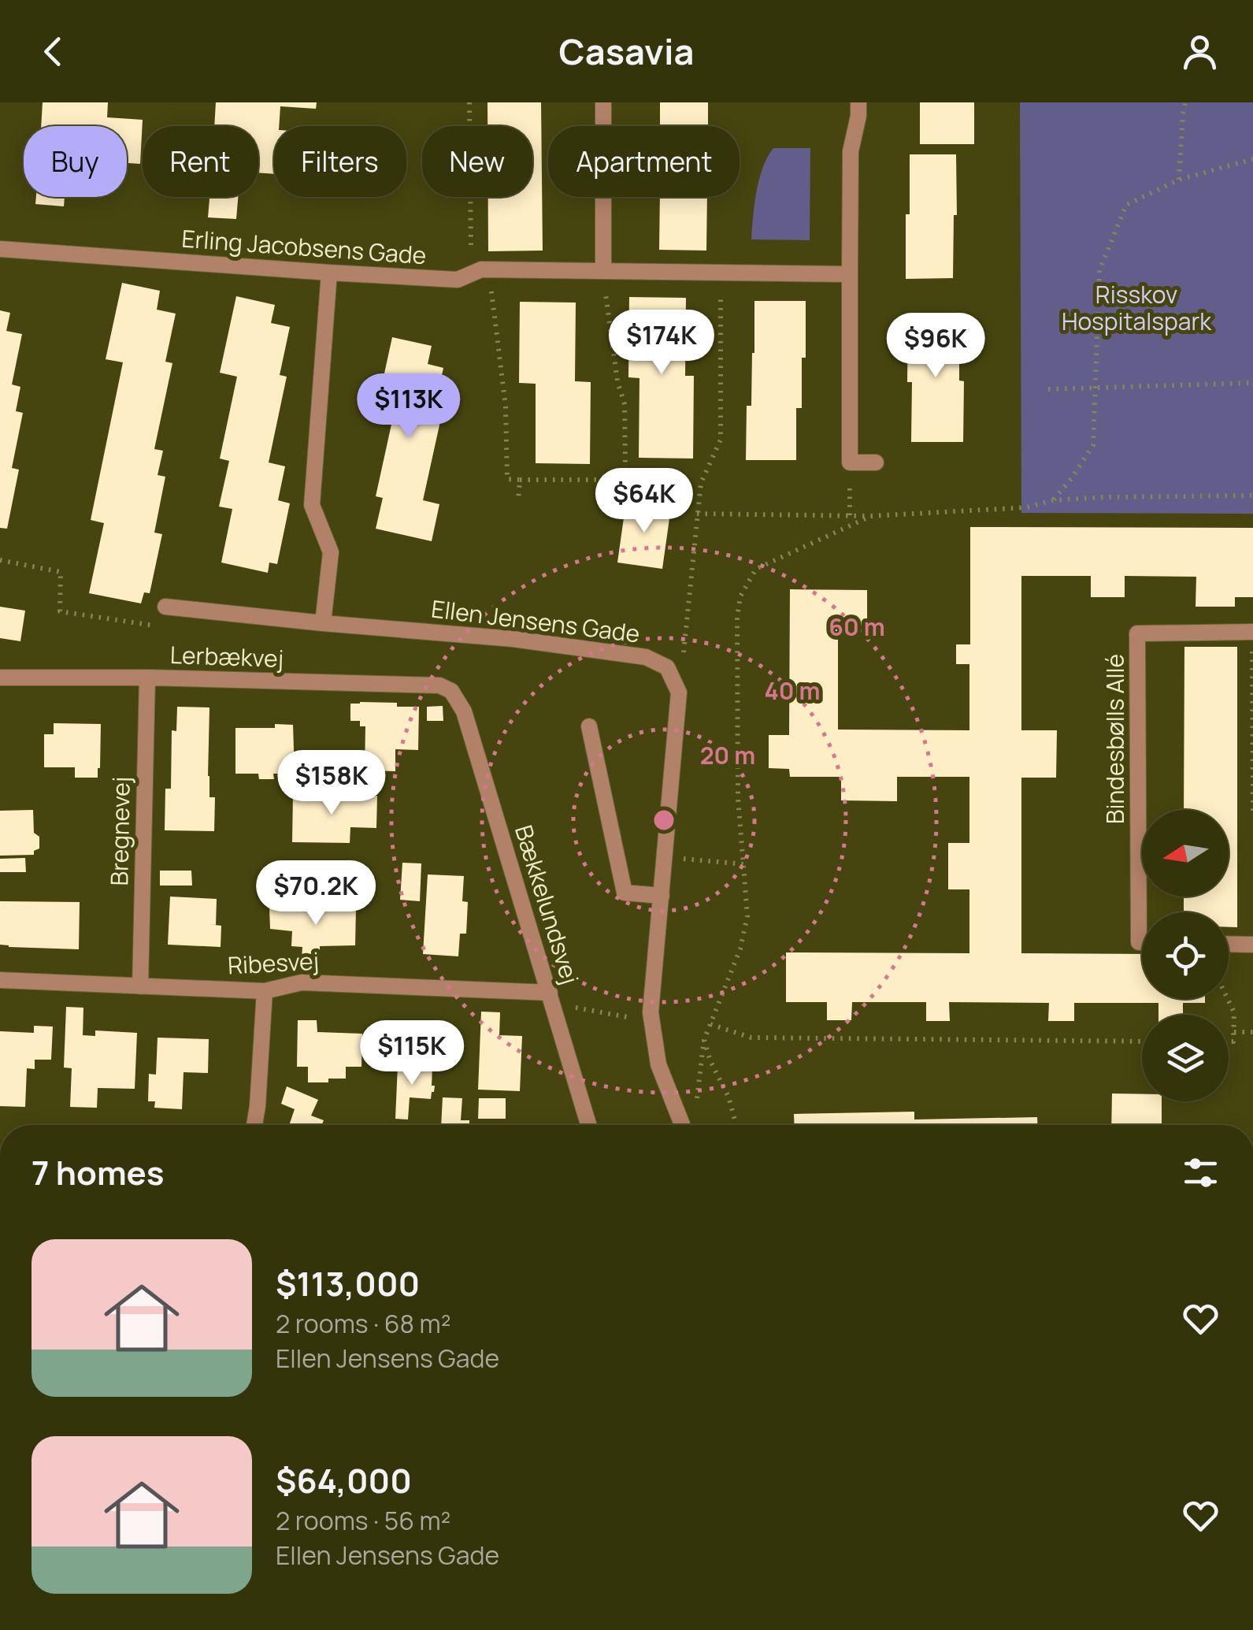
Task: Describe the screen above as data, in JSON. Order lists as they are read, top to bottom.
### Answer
{
  "streets": {
    "street": [
      "Erling Jacobsens Gade",
      "Ellen Jensens Gade",
      "Lerbækvej",
      "Bindesbølls Allé",
      "Bregnevej",
      "Bækkelundsvej",
      "Ribesvej"
    ]
  },
  "crossings": [
    ["Lerbækvej", "Bregnevej"],
    ["Lerbækvej", "Bækkelundsvej"],
    ["Bregnevej", "Ribesvej"],
    ["Bækkelundsvej", "Ribesvej"]
  ],
  "parks": ["Risskov Hospitalspark"],
  "north": "left",
  "page": {
    "header": "Casavia",
    "chip": [
      "Buy",
      "Rent",
      "Filters",
      "New",
      "Apartment"
    ],
    "price": [
      "$174K",
      "$96K",
      "$113K",
      "$64K",
      "$158K",
      "$70.2K",
      "$115K"
    ],
    "heading": "7 homes",
    "list": [
      {
        "name": "$113,000",
        "note": "2 rooms · 68 m² · Ellen Jensens Gade"
      },
      {
        "name": "$64,000",
        "note": "2 rooms · 56 m² · Ellen Jensens Gade"
      }
    ]
  },
  "rings": ["60 m", "40 m", "20 m"]
}
